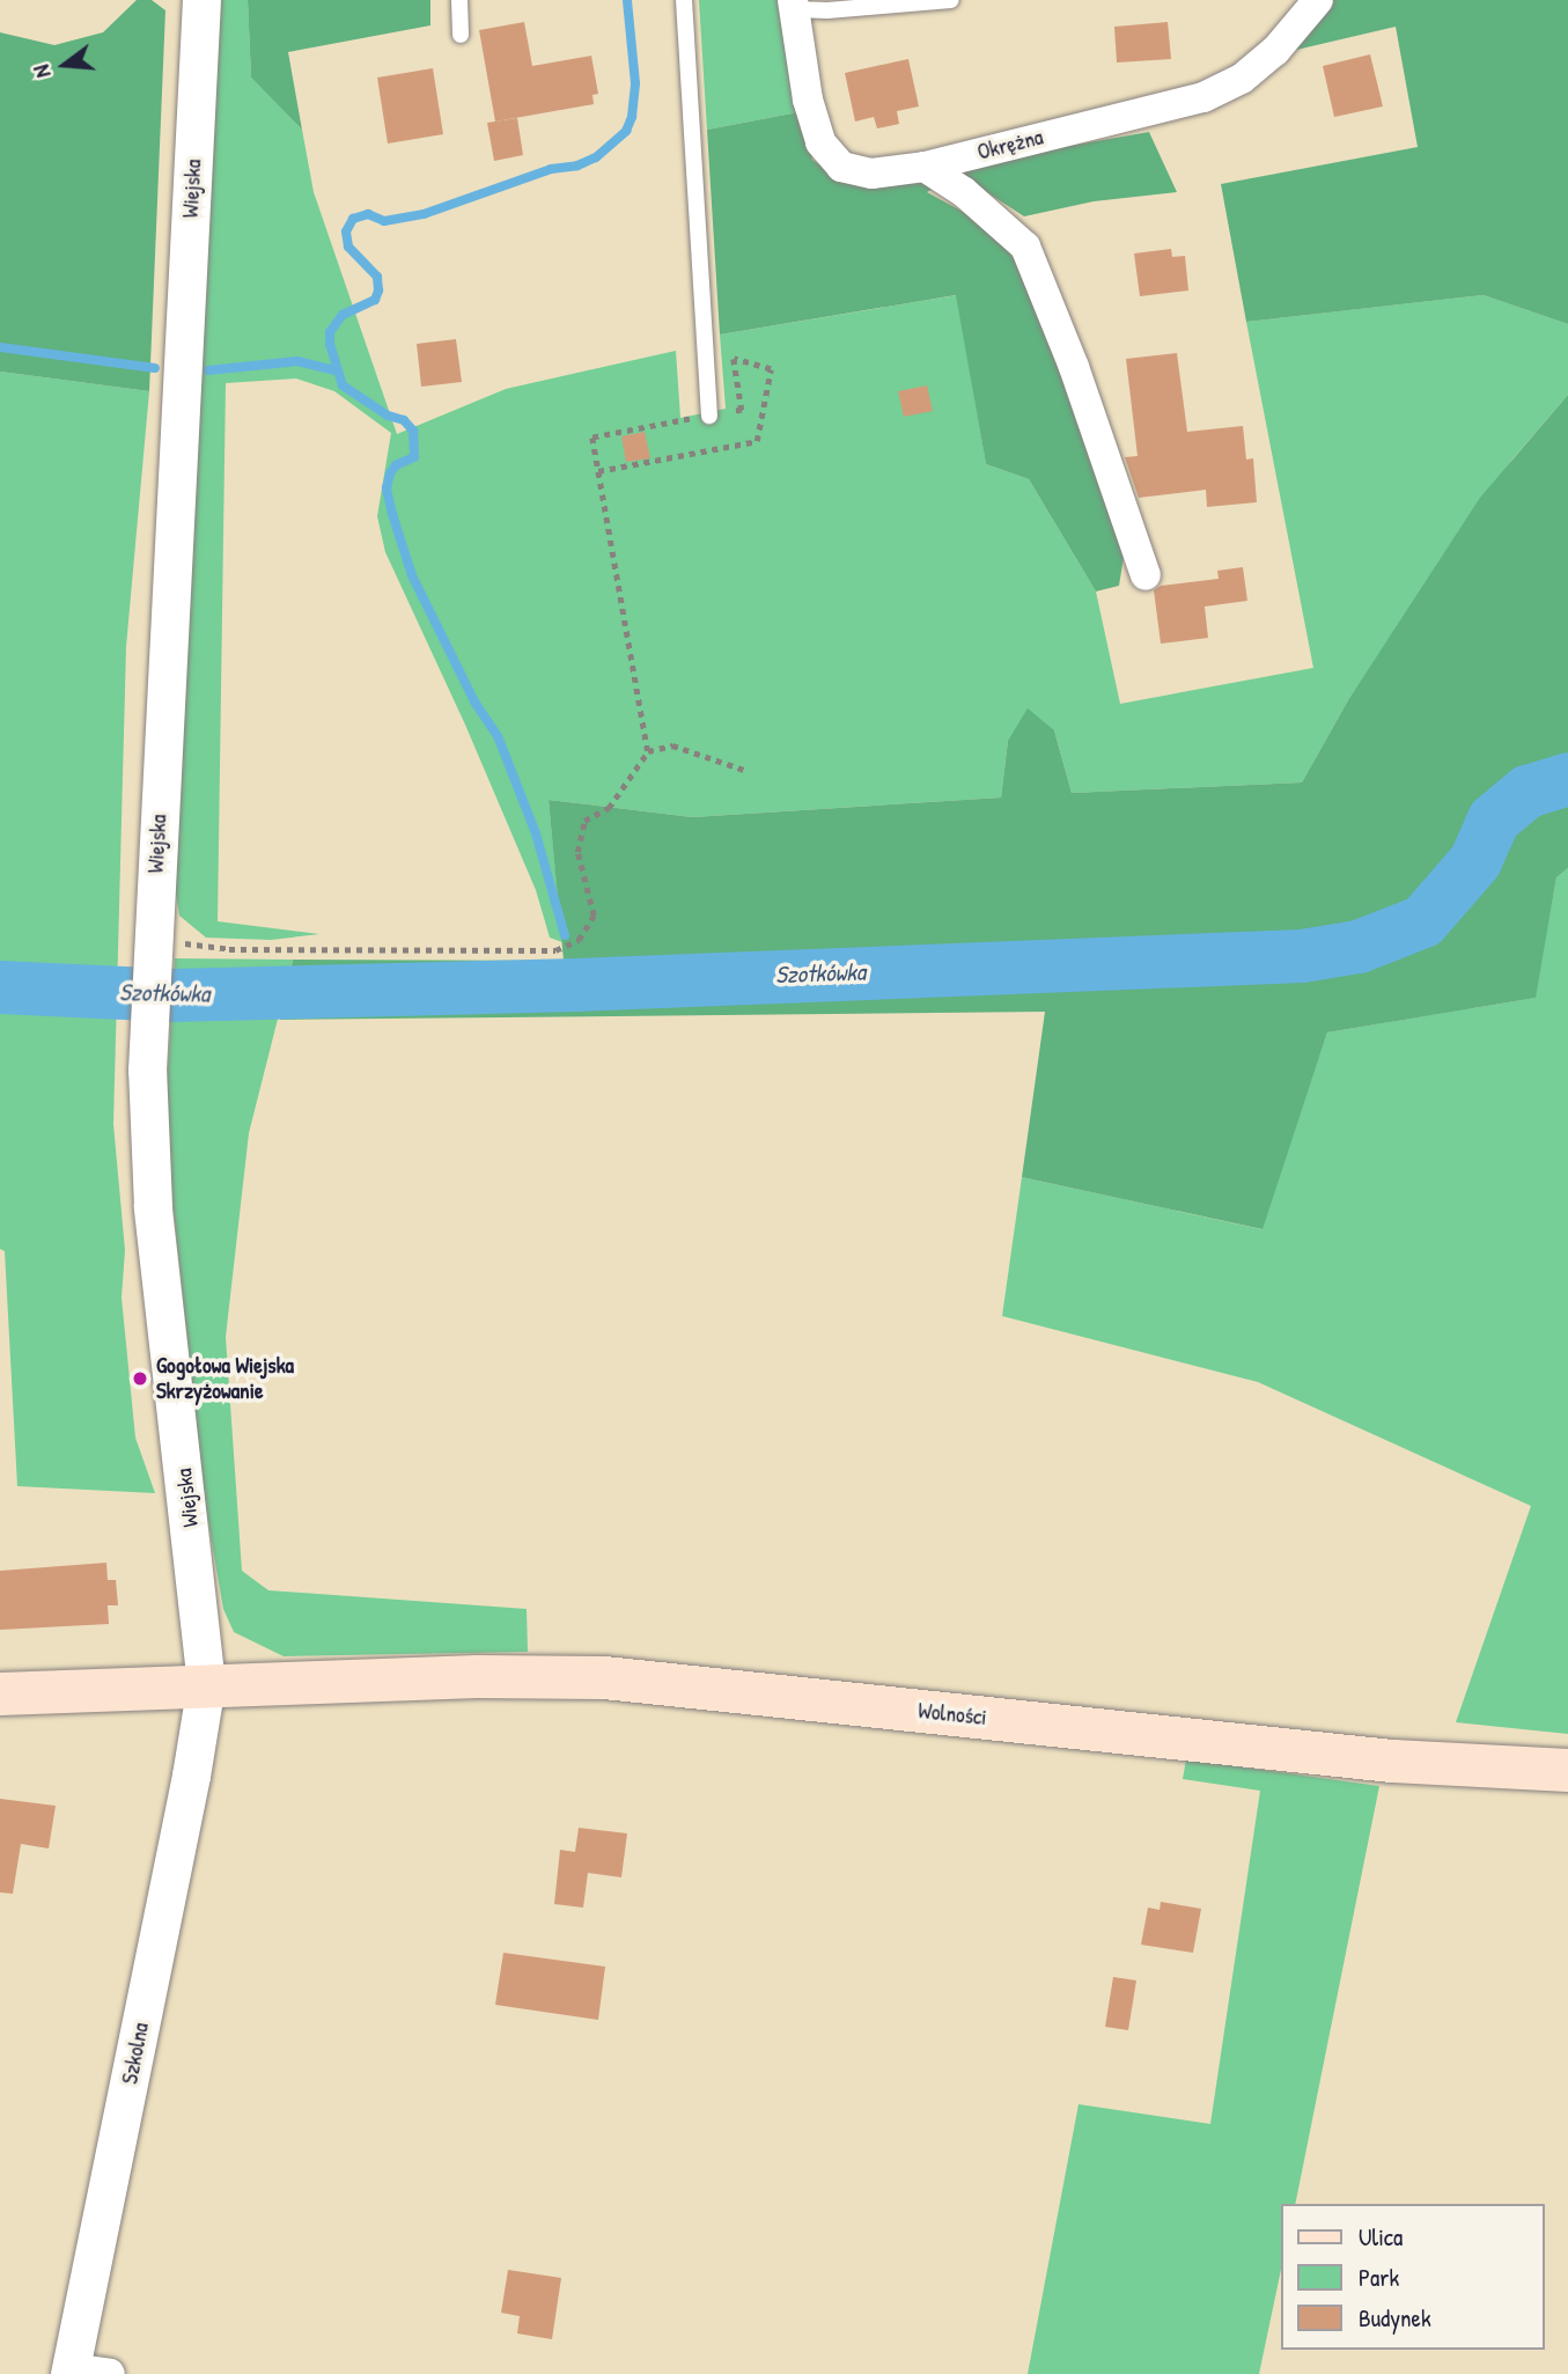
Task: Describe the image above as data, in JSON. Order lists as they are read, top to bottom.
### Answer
{
  "streets": {
    "main road": ["Wolności"],
    "street": ["Okrężna", "Wiejska", "Szkolna"]
  },
  "crossings": [
    ["Wiejska", "Wolności"],
    ["Wiejska", "Szkolna"]
  ],
  "water": ["Szotkówka"],
  "places": ["Gogołowa Wiejska Skrzyżowanie"],
  "legend": ["Ulica", "Park", "Budynek"],
  "north": "left"
}
